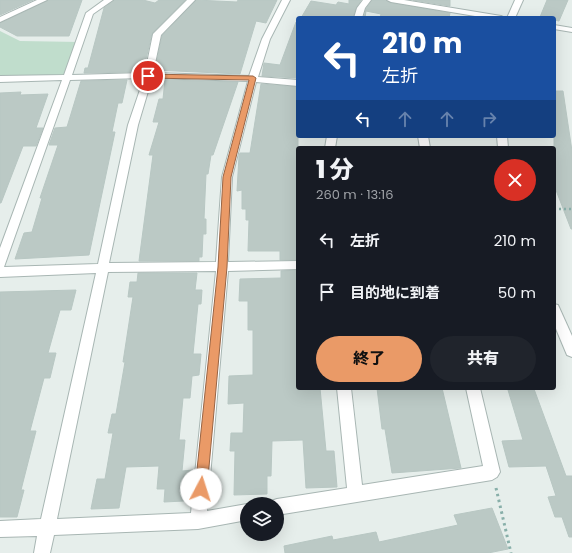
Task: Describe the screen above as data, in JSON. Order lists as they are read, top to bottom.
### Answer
{
  "page": {
    "turn": ["210 m", "左折"],
    "heading": ["1 分", "260 m · 13:16"],
    "list": [
      {
        "name": "左折",
        "value": "210 m"
      },
      {
        "name": "目的地に到着",
        "value": "50 m"
      }
    ],
    "buttons": ["終了", "共有"]
  }
}
